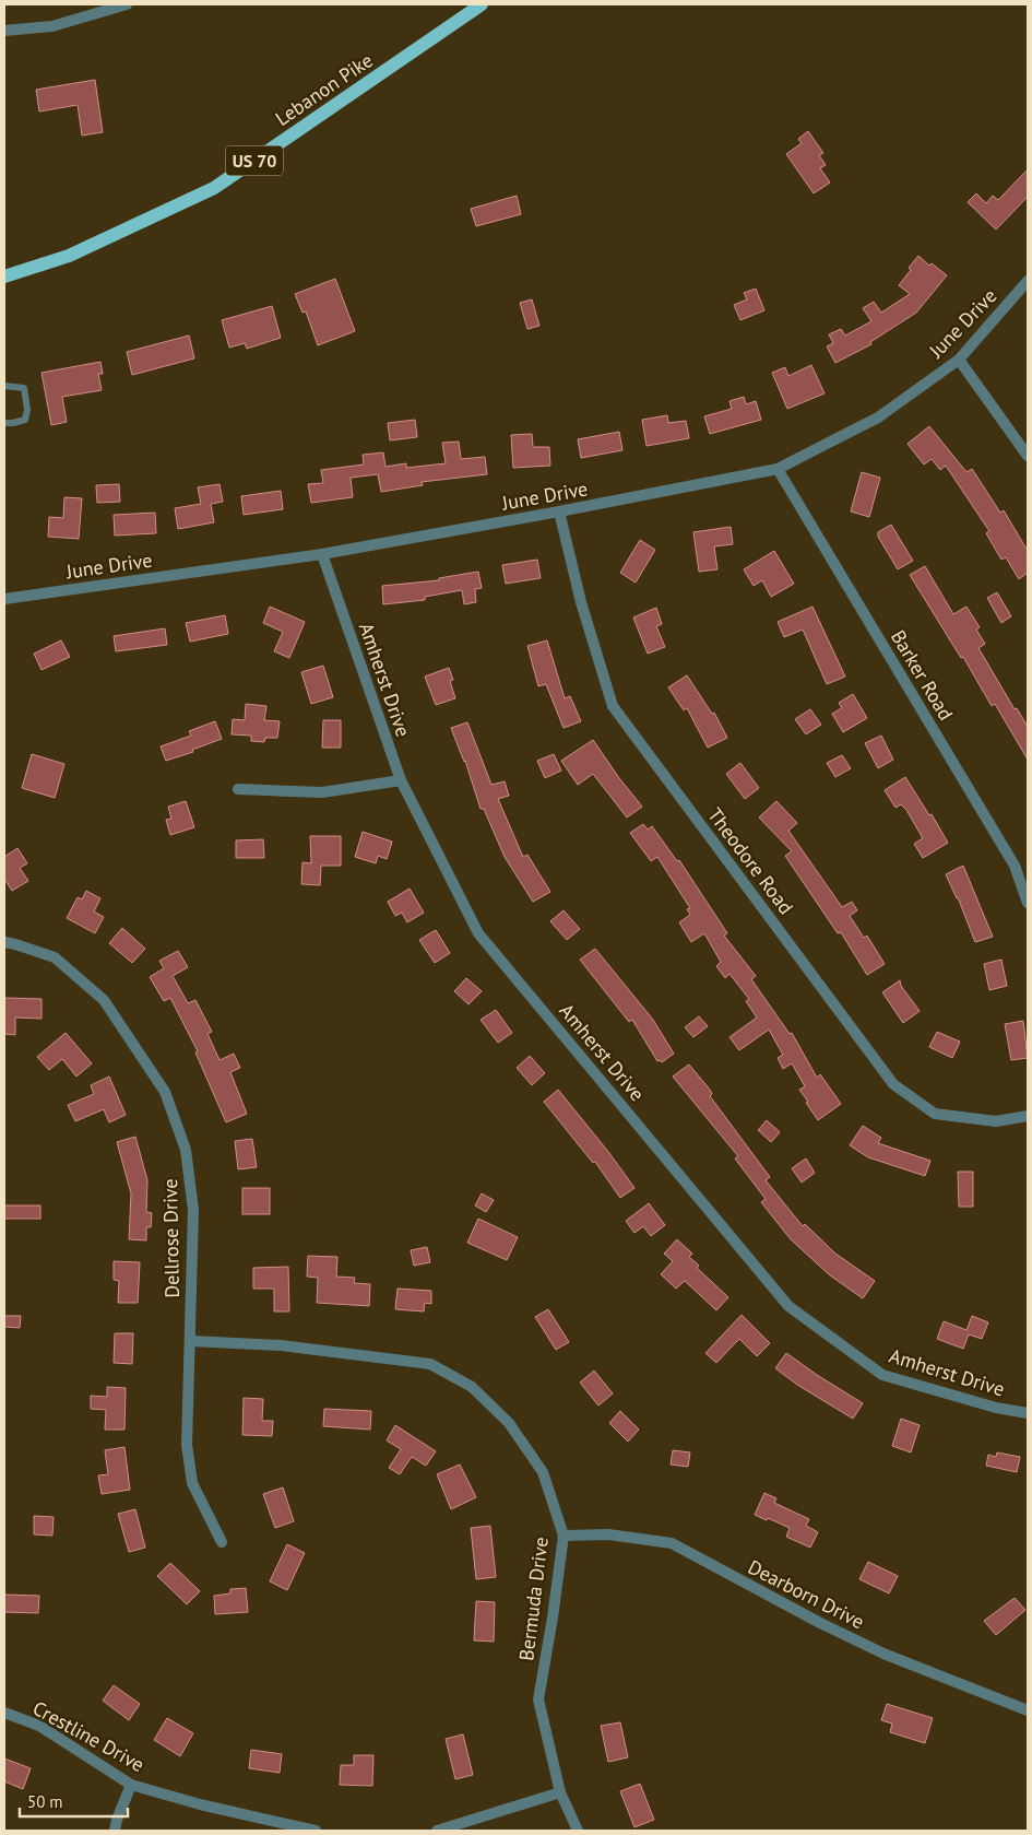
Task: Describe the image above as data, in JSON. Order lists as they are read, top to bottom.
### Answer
{
  "streets": {
    "main road": ["Lebanon Pike", "US 70"],
    "street": [
      "June Drive",
      "Barker Road",
      "Amherst Drive",
      "Theodore Road",
      "Dellrose Drive",
      "Dearborn Drive",
      "Bermuda Drive",
      "Crestline Drive"
    ]
  },
  "crossings": [
    ["June Drive", "Barker Road"],
    ["June Drive", "Amherst Drive"],
    ["June Drive", "Theodore Road"],
    ["Dellrose Drive", "Bermuda Drive"],
    ["Dearborn Drive", "Bermuda Drive"]
  ],
  "scale_bar": "50 m"
}
